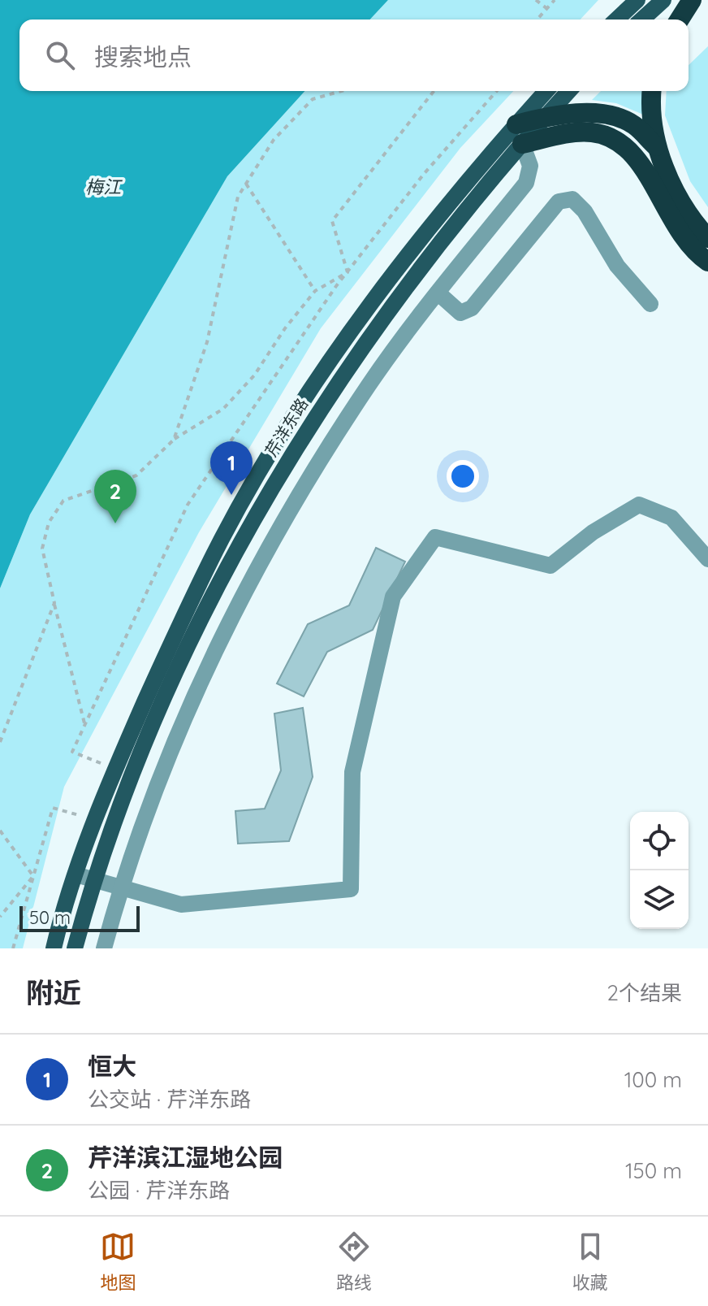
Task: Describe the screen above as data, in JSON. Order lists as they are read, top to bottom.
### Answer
{
  "streets": {
    "main road": ["芹洋东路"]
  },
  "water": ["梅江"],
  "scale_bar": "50 m",
  "page": {
    "search": "搜索地点",
    "pins": ["1", "2"],
    "scale": "50 m",
    "heading": ["附近", "2个结果"],
    "list": [
      {
        "mark": "1",
        "name": "恒大",
        "note": "公交站 · 芹洋东路",
        "value": "100 m"
      },
      {
        "mark": "2",
        "name": "芹洋滨江湿地公园",
        "note": "公园 · 芹洋东路",
        "value": "150 m"
      }
    ],
    "nav": ["地图", "路线", "收藏"]
  }
}
